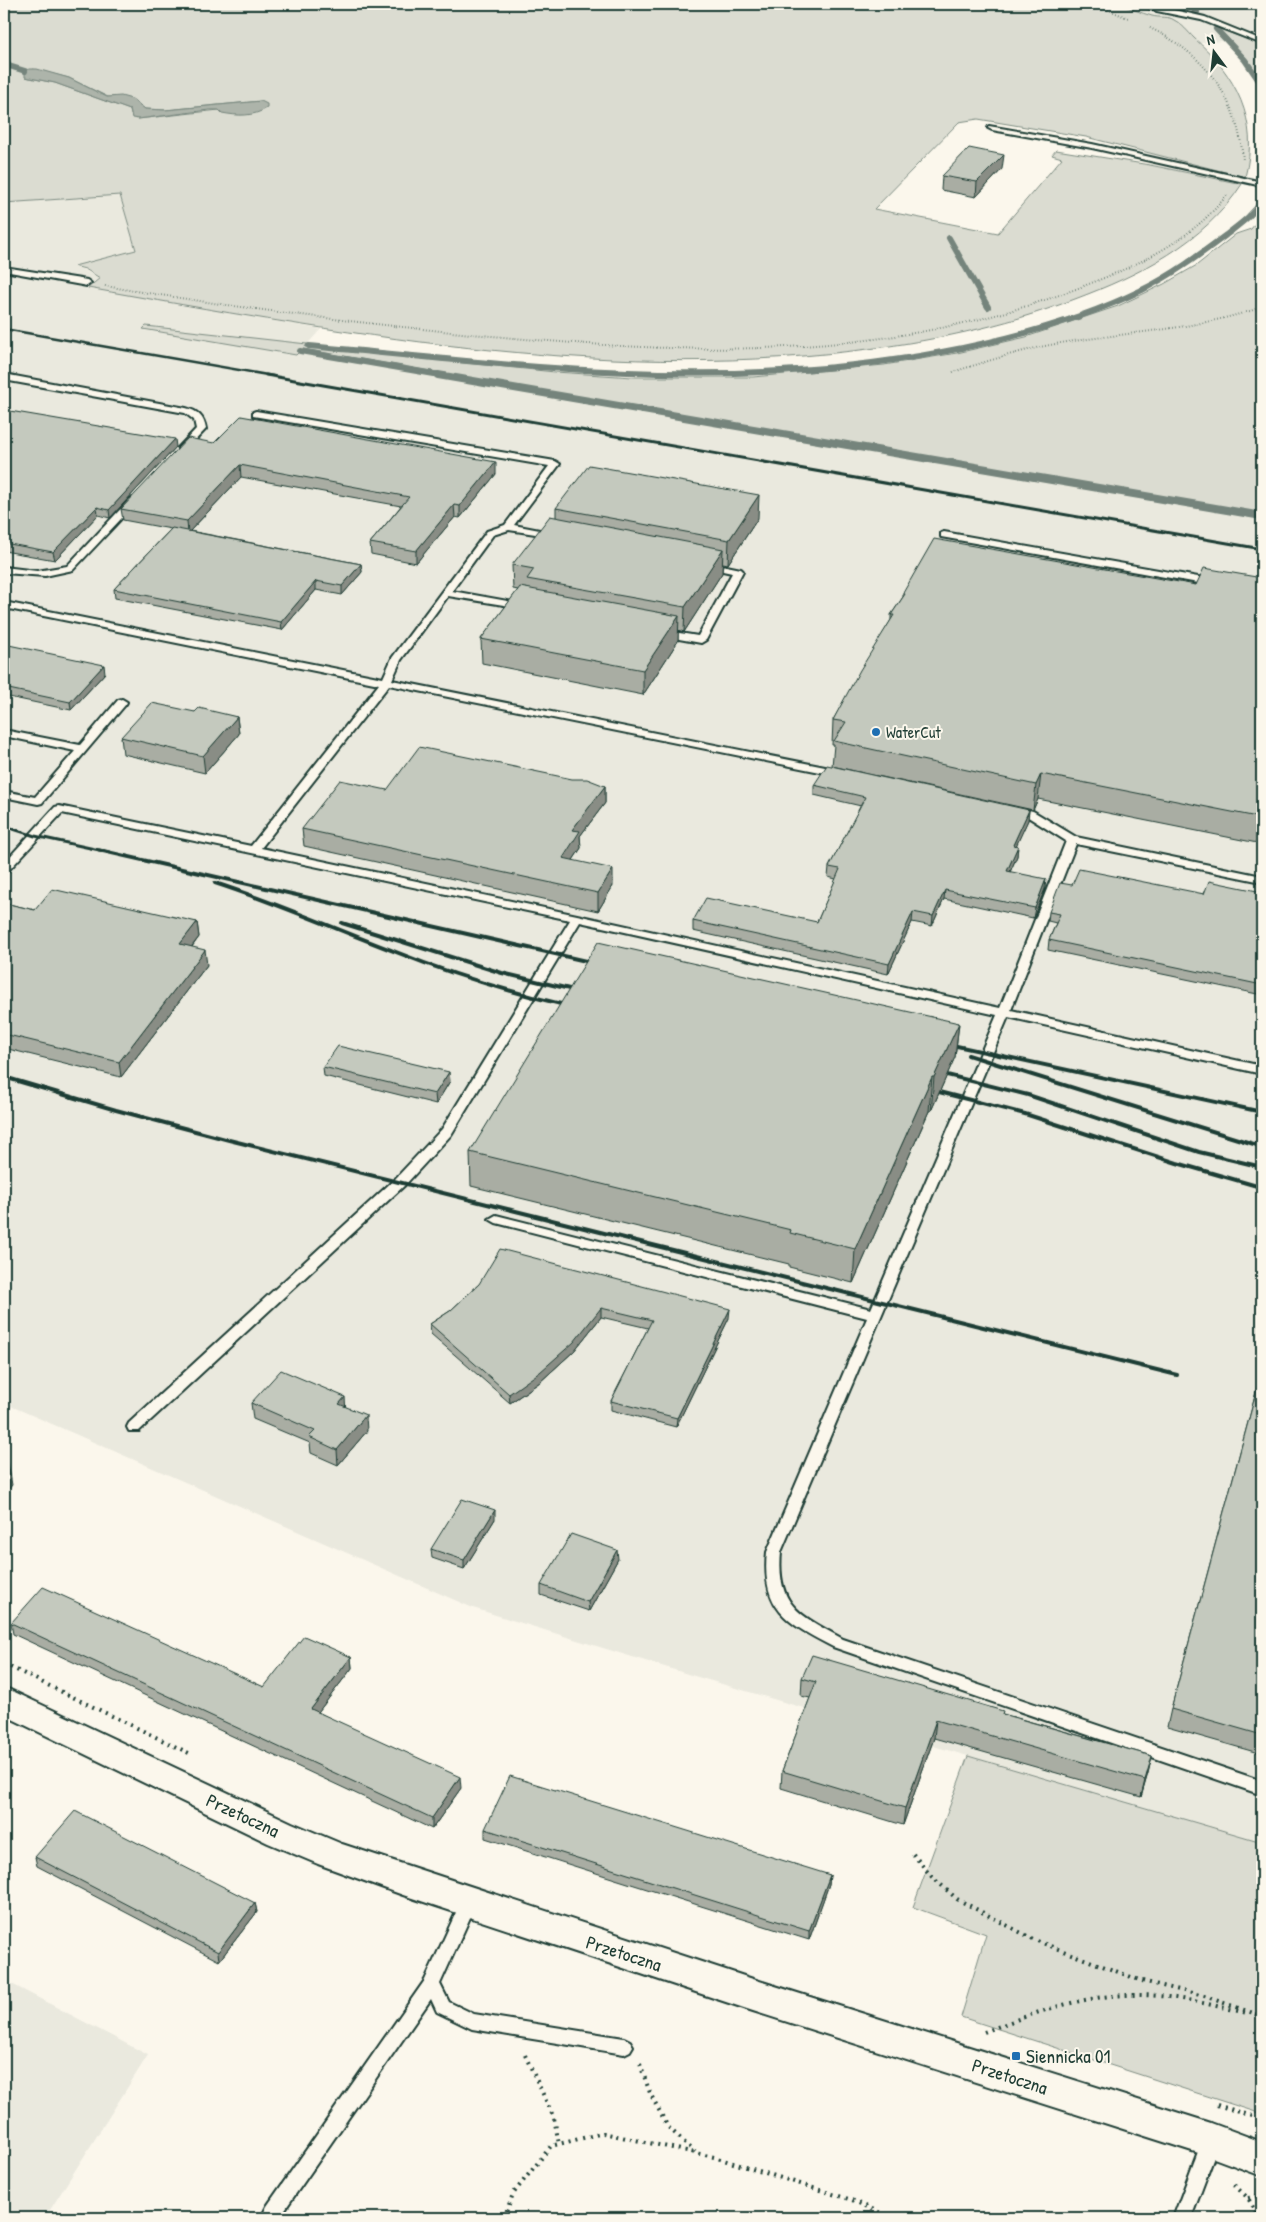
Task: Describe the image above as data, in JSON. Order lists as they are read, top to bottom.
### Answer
{
  "streets": {
    "street": ["Przetoczna"]
  },
  "places": {
    "other": ["WaterCut"],
    "transit": ["Siennicka 01"]
  },
  "north": "top"
}
